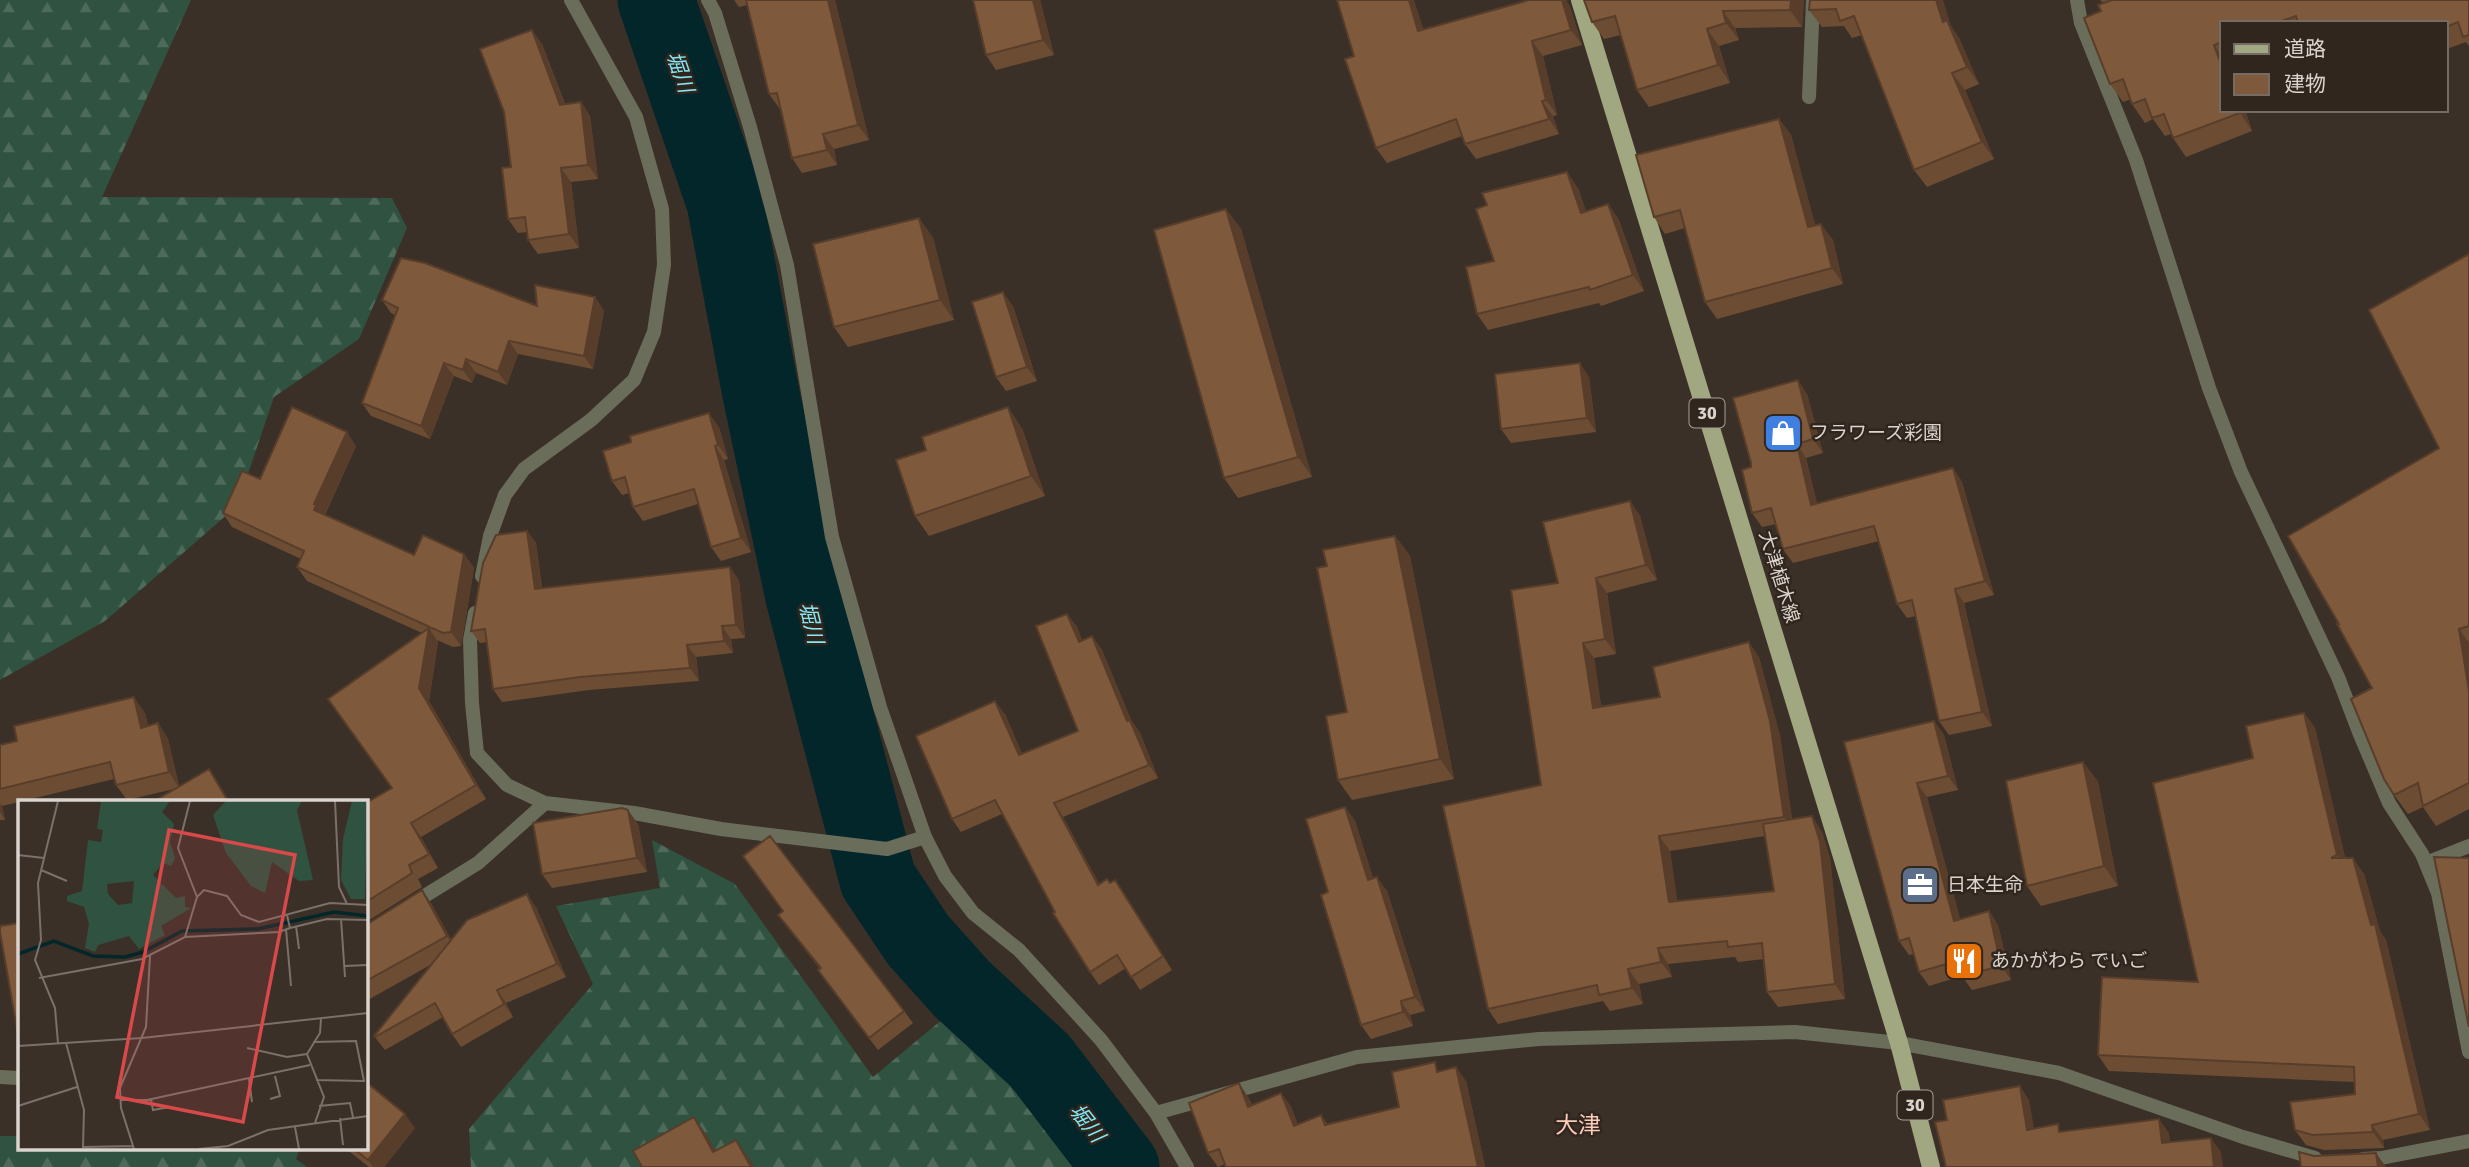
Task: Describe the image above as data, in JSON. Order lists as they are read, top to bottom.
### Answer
{
  "streets": {
    "main road": ["30", "大津植木線"]
  },
  "districts": ["大津"],
  "water": ["堀川"],
  "places": {
    "shop": ["フラワーズ彩園"],
    "office": ["日本生命"],
    "restaurant": ["あかがわら でいご"]
  },
  "legend": ["道路", "建物"]
}
